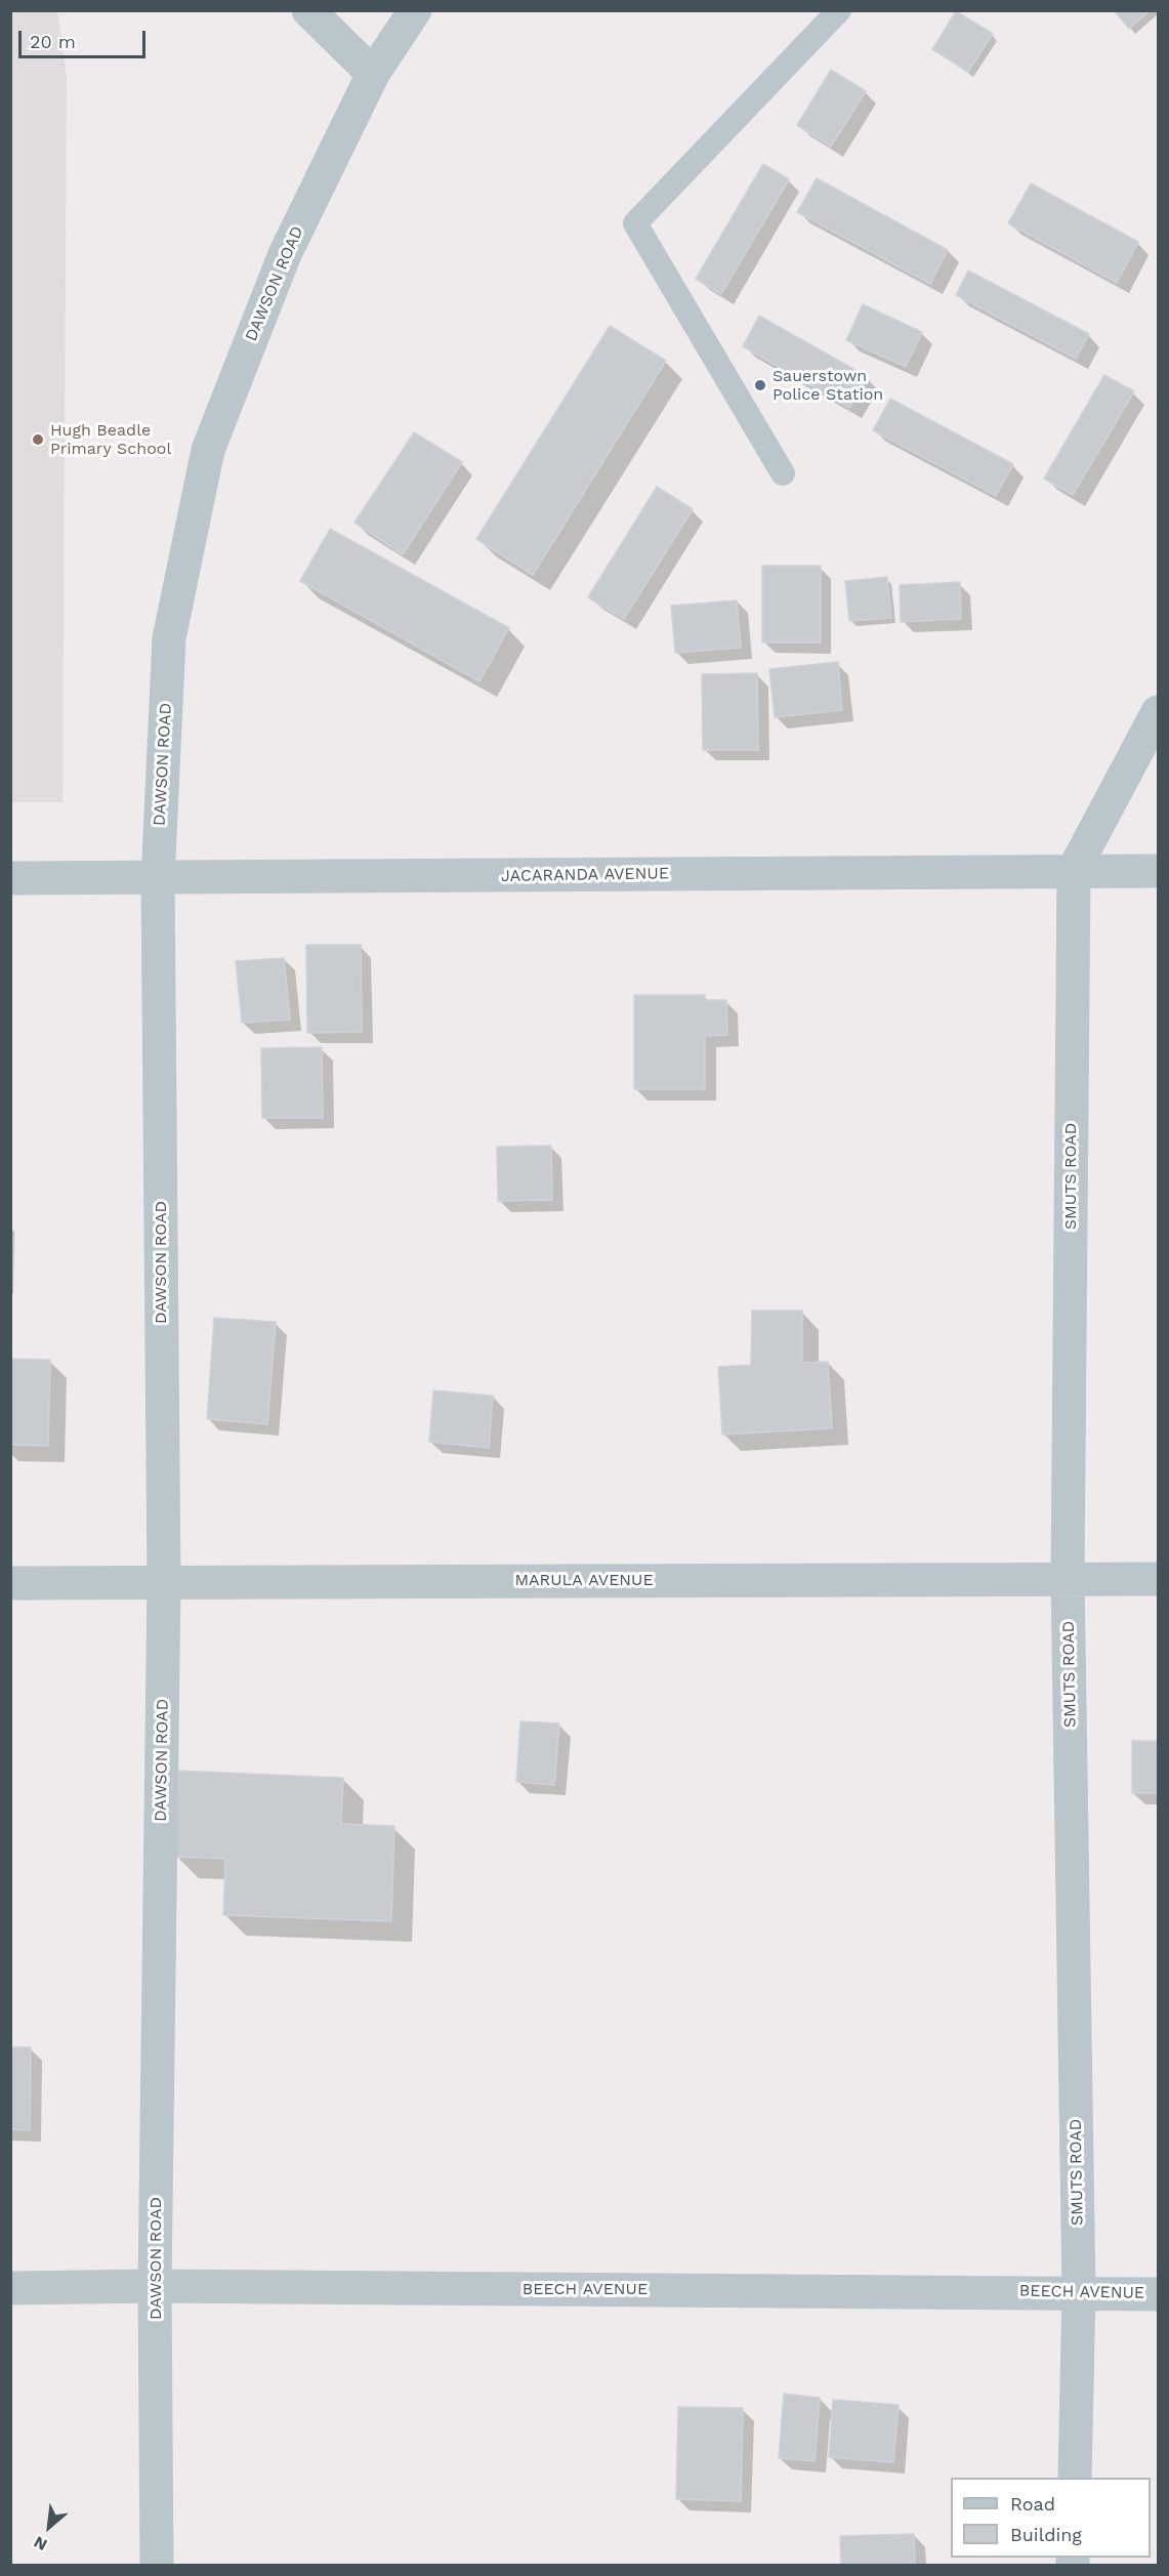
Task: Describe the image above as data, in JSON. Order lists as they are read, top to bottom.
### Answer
{
  "streets": {
    "street": [
      "DAWSON ROAD",
      "JACARANDA AVENUE",
      "SMUTS ROAD",
      "MARULA AVENUE",
      "BEECH AVENUE"
    ]
  },
  "crossings": [
    ["DAWSON ROAD", "JACARANDA AVENUE"],
    ["DAWSON ROAD", "MARULA AVENUE"],
    ["DAWSON ROAD", "BEECH AVENUE"],
    ["JACARANDA AVENUE", "SMUTS ROAD"],
    ["SMUTS ROAD", "MARULA AVENUE"],
    ["SMUTS ROAD", "BEECH AVENUE"]
  ],
  "places": ["Sauerstown Police Station", "Hugh Beadle Primary School"],
  "legend": ["Road", "Building"],
  "scale_bar": "20 m",
  "north": "bottom left"
}
